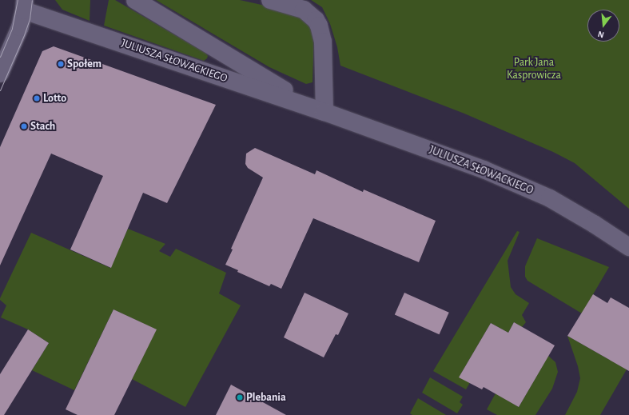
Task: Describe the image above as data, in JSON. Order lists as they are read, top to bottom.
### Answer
{
  "streets": {
    "street": ["JULIUSZA SŁOWACKIEGO"]
  },
  "parks": ["Park Jana Kasprowicza"],
  "places": [
    "Społem",
    "Lotto",
    "Stach",
    "Plebania"
  ],
  "north": "bottom"
}
